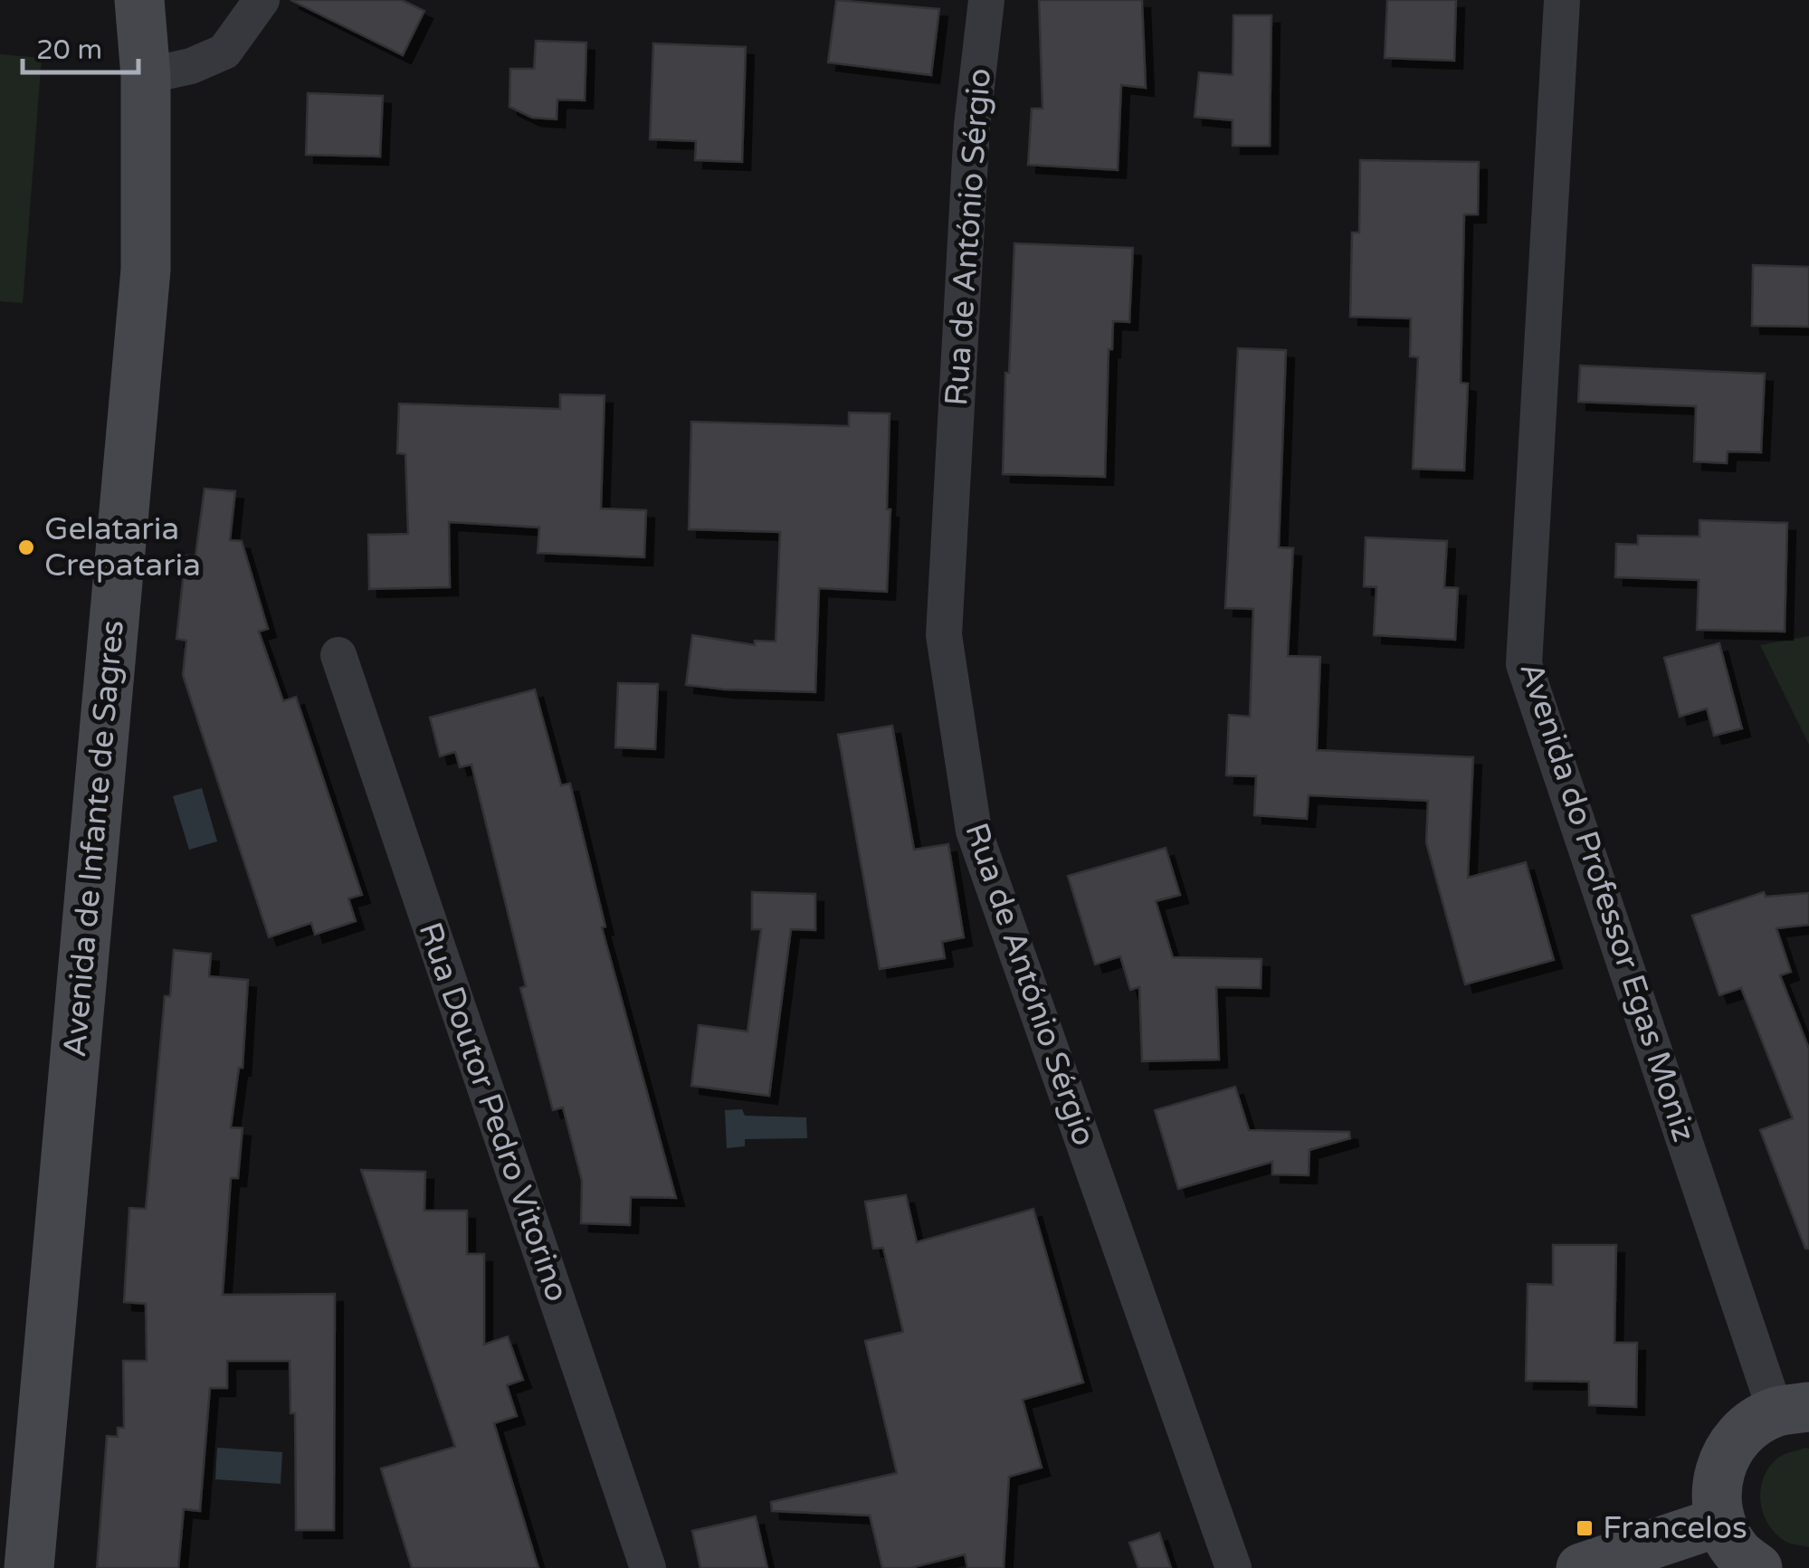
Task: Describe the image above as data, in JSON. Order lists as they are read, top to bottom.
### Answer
{
  "streets": {
    "main road": ["Avenida de Infante de Sagres"],
    "street": ["Rua de António Sérgio", "Avenida do Professor Egas Moniz", "Rua Doutor Pedro Vitorino"]
  },
  "places": {
    "other": ["Gelataria Crepataria"],
    "transit": ["Francelos"]
  },
  "scale_bar": "20 m"
}
